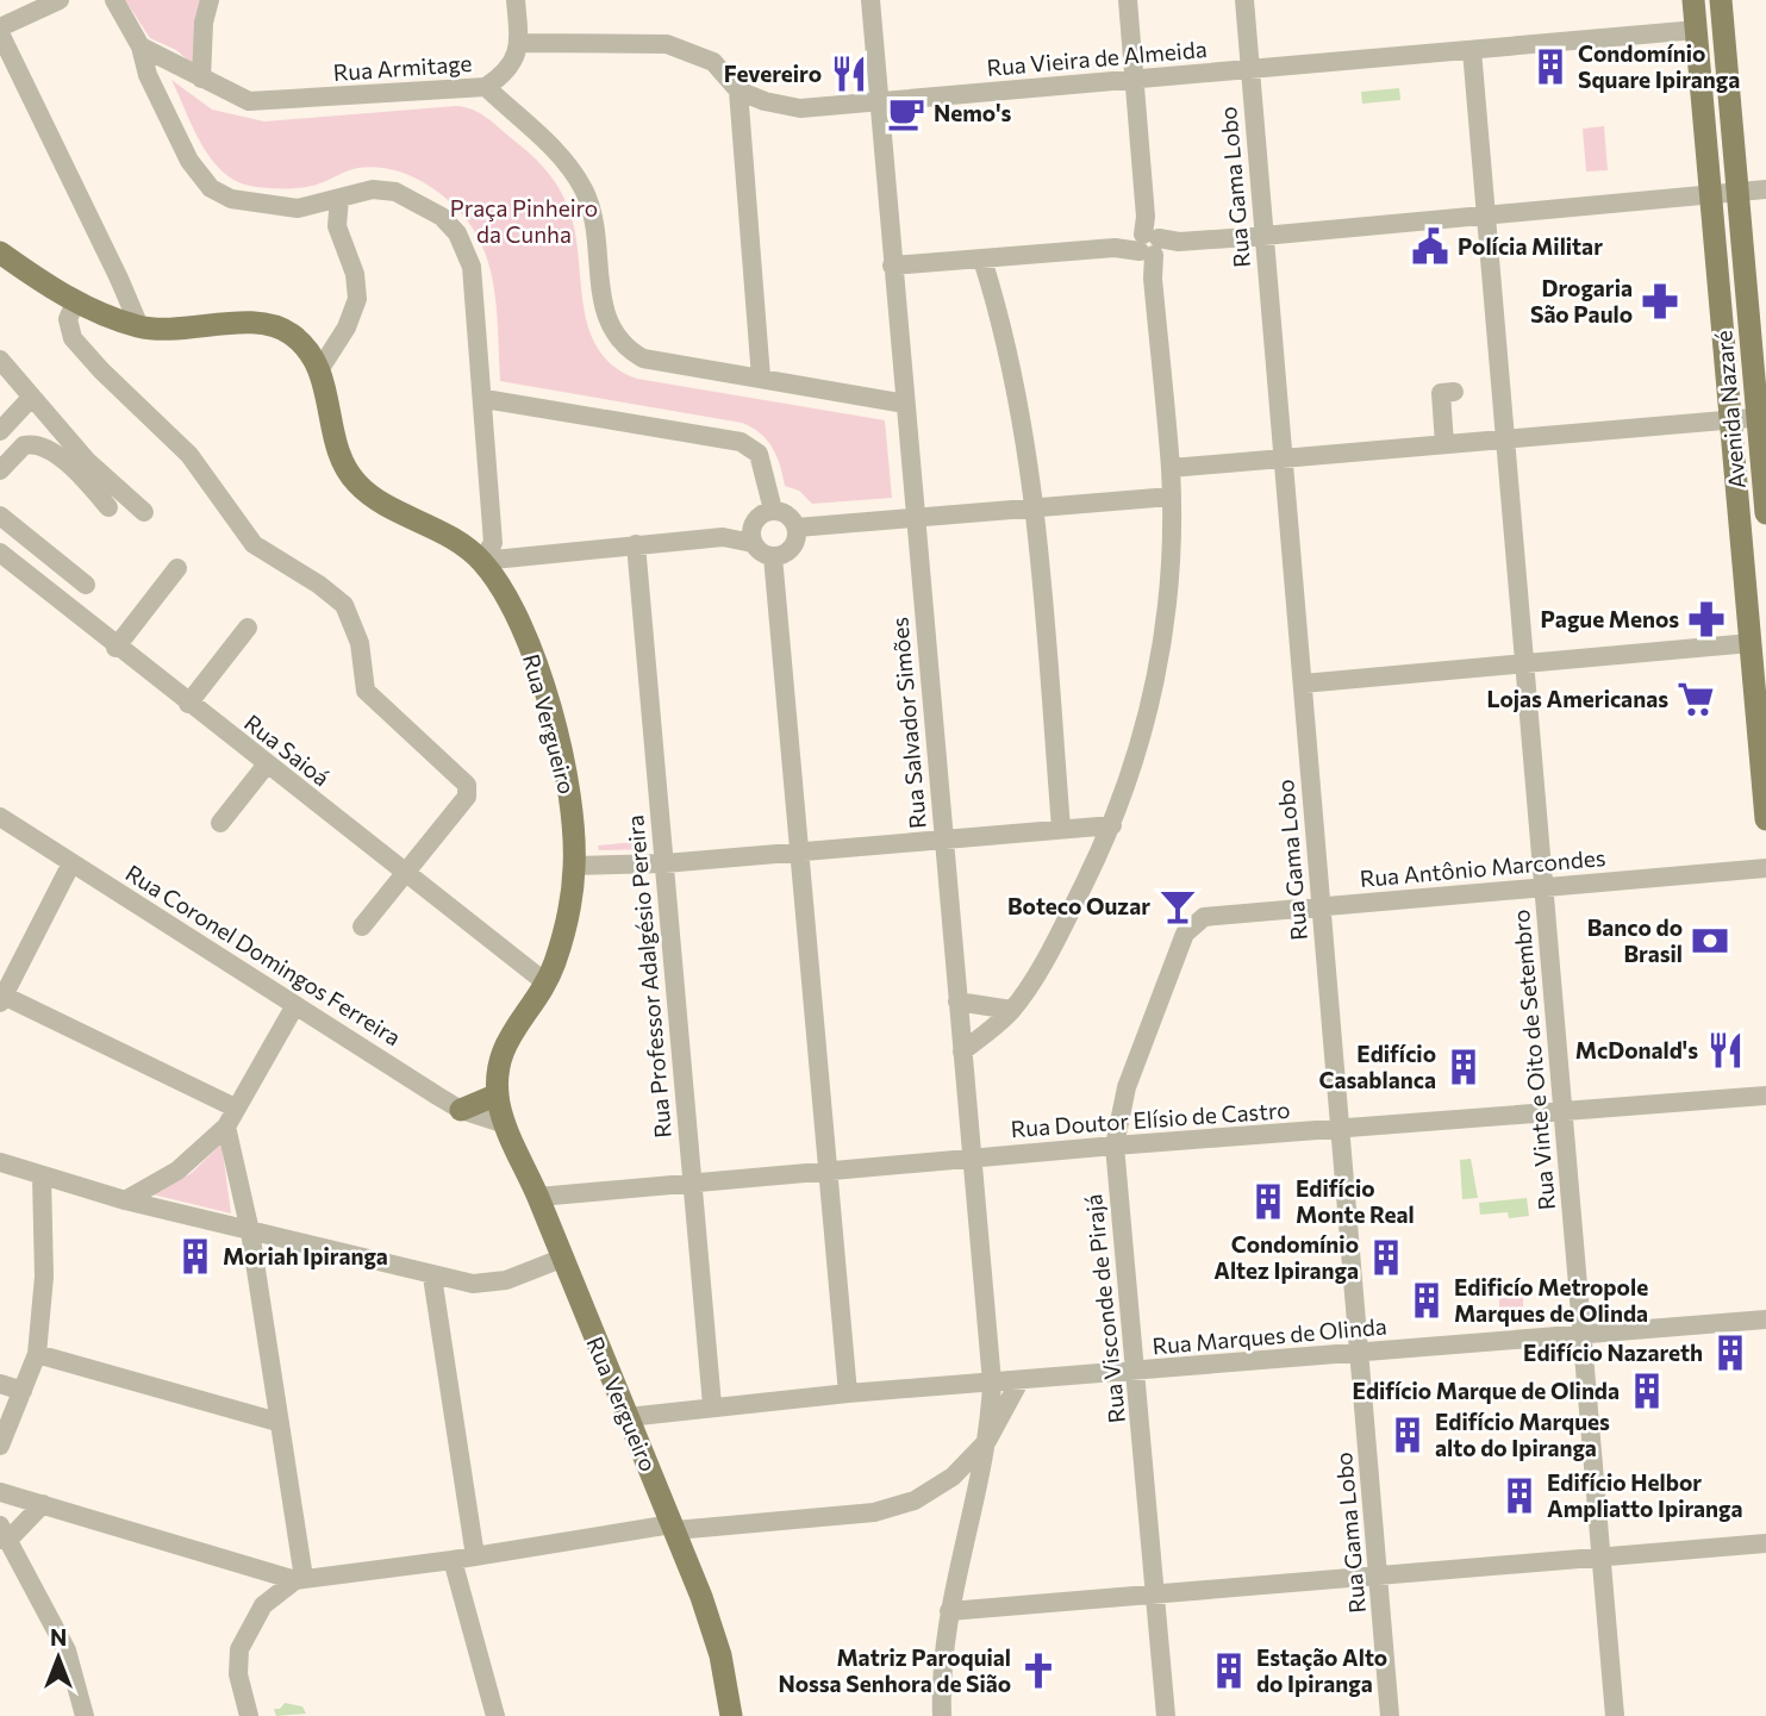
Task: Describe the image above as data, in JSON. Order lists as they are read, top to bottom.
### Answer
{
  "streets": {
    "main road": ["Avenida Nazaré", "Rua Vergueiro"],
    "street": [
      "Rua Vieira de Almeida",
      "Rua Armitage",
      "Rua Gama Lobo",
      "Rua Salvador Simões",
      "Rua Saioá",
      "Rua Antônio Marcondes",
      "Rua Coronel Domingos Ferreira",
      "Rua Professor Adalgésio Pereira",
      "Rua Vinte e Oito de Setembro",
      "Rua Doutor Elísio de Castro",
      "Rua Visconde de Pirajá",
      "Rua Marques de Olinda"
    ]
  },
  "crossings": [
    ["Rua Vieira de Almeida", "Rua Gama Lobo"],
    ["Rua Vieira de Almeida", "Avenida Nazaré"],
    ["Rua Vieira de Almeida", "Rua Salvador Simões"],
    ["Rua Vieira de Almeida", "Rua Vinte e Oito de Setembro"],
    ["Rua Armitage", "Rua Salvador Simões"],
    ["Rua Gama Lobo", "Rua Antônio Marcondes"],
    ["Rua Gama Lobo", "Rua Doutor Elísio de Castro"],
    ["Rua Gama Lobo", "Rua Marques de Olinda"],
    ["Rua Salvador Simões", "Rua Doutor Elísio de Castro"],
    ["Rua Salvador Simões", "Rua Marques de Olinda"],
    ["Rua Vergueiro", "Rua Saioá"],
    ["Rua Vergueiro", "Rua Coronel Domingos Ferreira"],
    ["Rua Vergueiro", "Rua Doutor Elísio de Castro"],
    ["Rua Vergueiro", "Rua Marques de Olinda"],
    ["Rua Antônio Marcondes", "Rua Vinte e Oito de Setembro"],
    ["Rua Antônio Marcondes", "Rua Visconde de Pirajá"],
    ["Rua Professor Adalgésio Pereira", "Rua Doutor Elísio de Castro"],
    ["Rua Professor Adalgésio Pereira", "Rua Marques de Olinda"],
    ["Rua Vinte e Oito de Setembro", "Rua Doutor Elísio de Castro"],
    ["Rua Vinte e Oito de Setembro", "Rua Marques de Olinda"],
    ["Rua Doutor Elísio de Castro", "Rua Visconde de Pirajá"],
    ["Rua Visconde de Pirajá", "Rua Marques de Olinda"]
  ],
  "parks": ["Praça Pinheiro da Cunha"],
  "places": {
    "building": [
      "Condomínio Square Ipiranga",
      "Edifício Casablanca",
      "Edifício Monte Real",
      "Moriah Ipiranga",
      "Condomínio Altez Ipiranga",
      "Edificío Metropole Marques de Olinda",
      "Edifício Nazareth",
      "Edifício Marque de Olinda",
      "Edifício Marques alto do Ipiranga",
      "Edifício Helbor Ampliatto Ipiranga",
      "Estação Alto do Ipiranga"
    ],
    "restaurant": ["Fevereiro", "McDonald's"],
    "cafe": ["Nemo's"],
    "public building": ["Polícia Militar"],
    "pharmacy": ["Drogaria São Paulo", "Pague Menos"],
    "supermarket": ["Lojas Americanas"],
    "bar": ["Boteco Ouzar"],
    "bank": ["Banco do Brasil"],
    "church": ["Matriz Paroquial Nossa Senhora de Sião"]
  },
  "north": "top"
}
